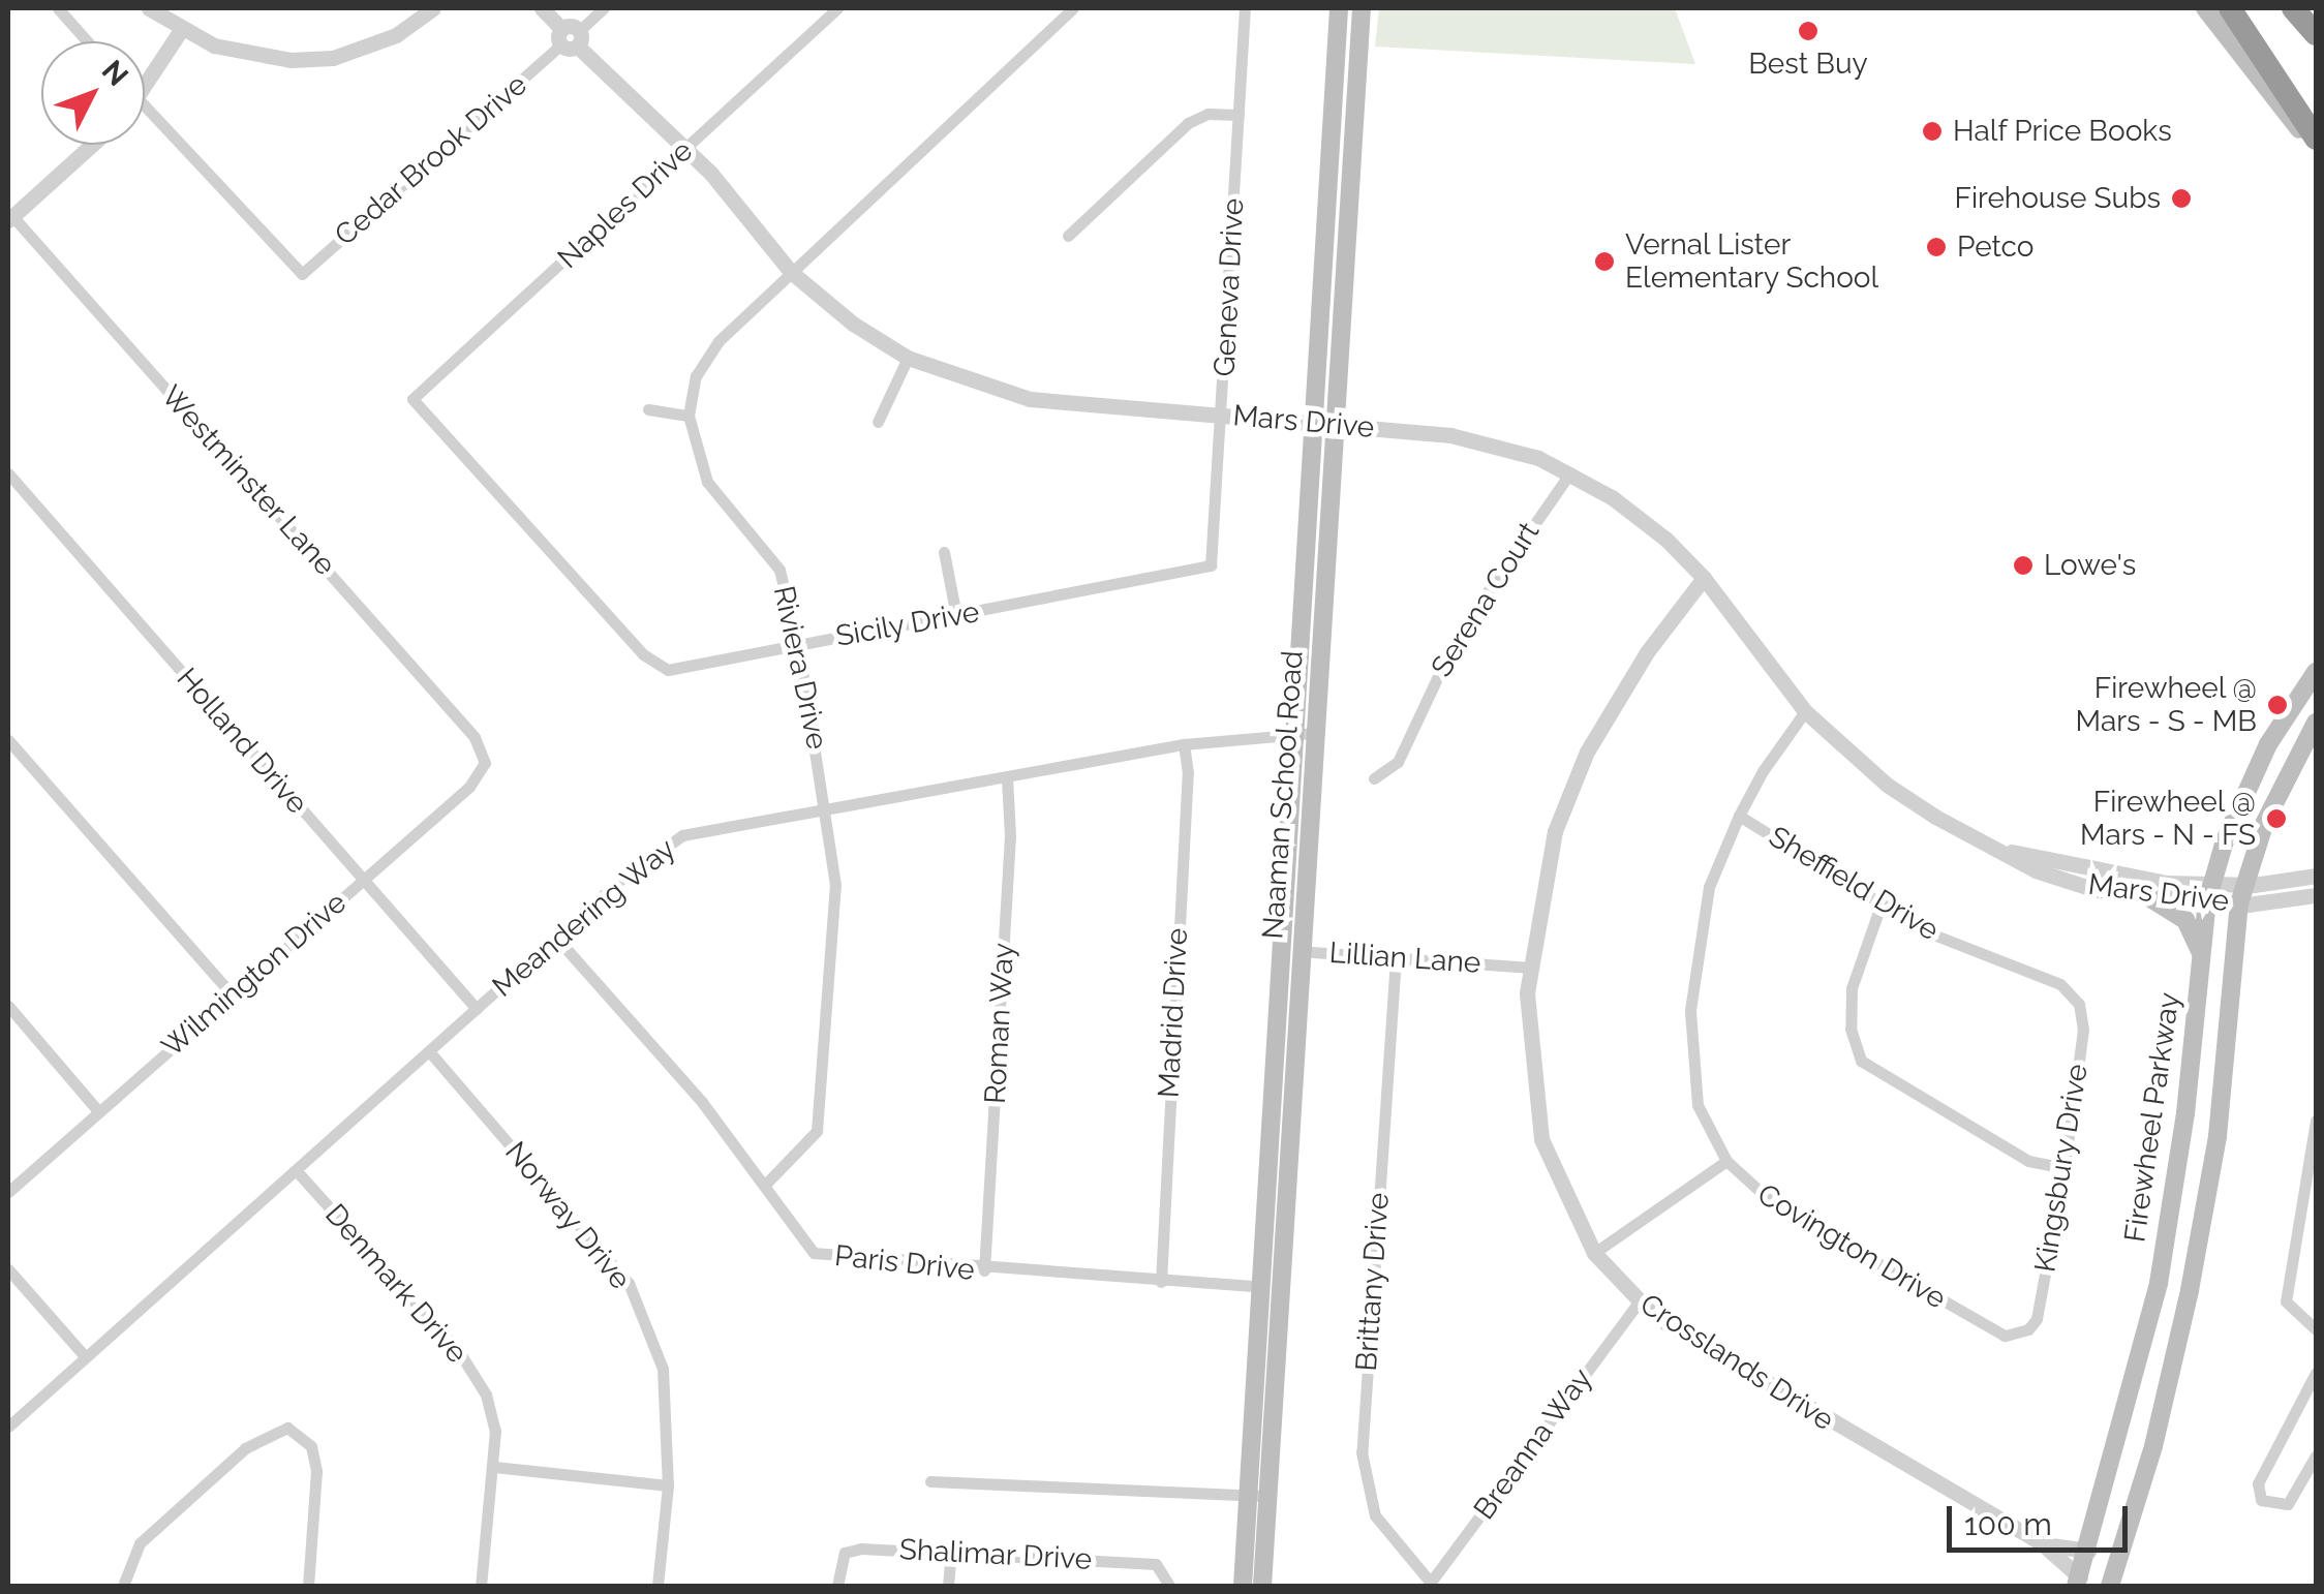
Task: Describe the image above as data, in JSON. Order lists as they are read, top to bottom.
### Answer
{
  "streets": {
    "main road": ["Naaman School Road", "Firewheel Parkway"],
    "street": [
      "Cedar Brook Drive",
      "Naples Drive",
      "Geneva Drive",
      "Mars Drive",
      "Westminster Lane",
      "Serena Court",
      "Sicily Drive",
      "Riviera Drive",
      "Holland Drive",
      "Sheffield Drive",
      "Meandering Way",
      "Lillian Lane",
      "Wilmington Drive",
      "Madrid Drive",
      "Roman Way",
      "Kingsbury Drive",
      "Norway Drive",
      "Covington Drive",
      "Paris Drive",
      "Brittany Drive",
      "Denmark Drive",
      "Crosslands Drive",
      "Breanna Way",
      "Shalimar Drive"
    ]
  },
  "crossings": [
    ["Cedar Brook Drive", "Mars Drive"],
    ["Naples Drive", "Mars Drive"],
    ["Naples Drive", "Sicily Drive"],
    ["Geneva Drive", "Mars Drive"],
    ["Geneva Drive", "Sicily Drive"],
    ["Mars Drive", "Serena Court"],
    ["Mars Drive", "Naaman School Road"],
    ["Mars Drive", "Firewheel Parkway"],
    ["Mars Drive", "Covington Drive"],
    ["Mars Drive", "Crosslands Drive"],
    ["Westminster Lane", "Wilmington Drive"],
    ["Sicily Drive", "Riviera Drive"],
    ["Riviera Drive", "Meandering Way"],
    ["Riviera Drive", "Paris Drive"],
    ["Holland Drive", "Meandering Way"],
    ["Holland Drive", "Wilmington Drive"],
    ["Naaman School Road", "Meandering Way"],
    ["Naaman School Road", "Lillian Lane"],
    ["Naaman School Road", "Paris Drive"],
    ["Sheffield Drive", "Kingsbury Drive"],
    ["Sheffield Drive", "Covington Drive"],
    ["Meandering Way", "Madrid Drive"],
    ["Meandering Way", "Roman Way"],
    ["Meandering Way", "Norway Drive"],
    ["Meandering Way", "Paris Drive"],
    ["Meandering Way", "Denmark Drive"],
    ["Lillian Lane", "Brittany Drive"],
    ["Lillian Lane", "Crosslands Drive"],
    ["Madrid Drive", "Paris Drive"],
    ["Roman Way", "Paris Drive"],
    ["Firewheel Parkway", "Crosslands Drive"],
    ["Kingsbury Drive", "Covington Drive"],
    ["Brittany Drive", "Breanna Way"],
    ["Crosslands Drive", "Breanna Way"]
  ],
  "places": [
    "Best Buy",
    "Half Price Books",
    "Firehouse Subs",
    "Petco",
    "Vernal Lister Elementary School",
    "Lowe's",
    "Firewheel @ Mars - S - MB",
    "Firewheel @ Mars - N - FS"
  ],
  "scale_bar": "100 m",
  "north": "top right"
}
